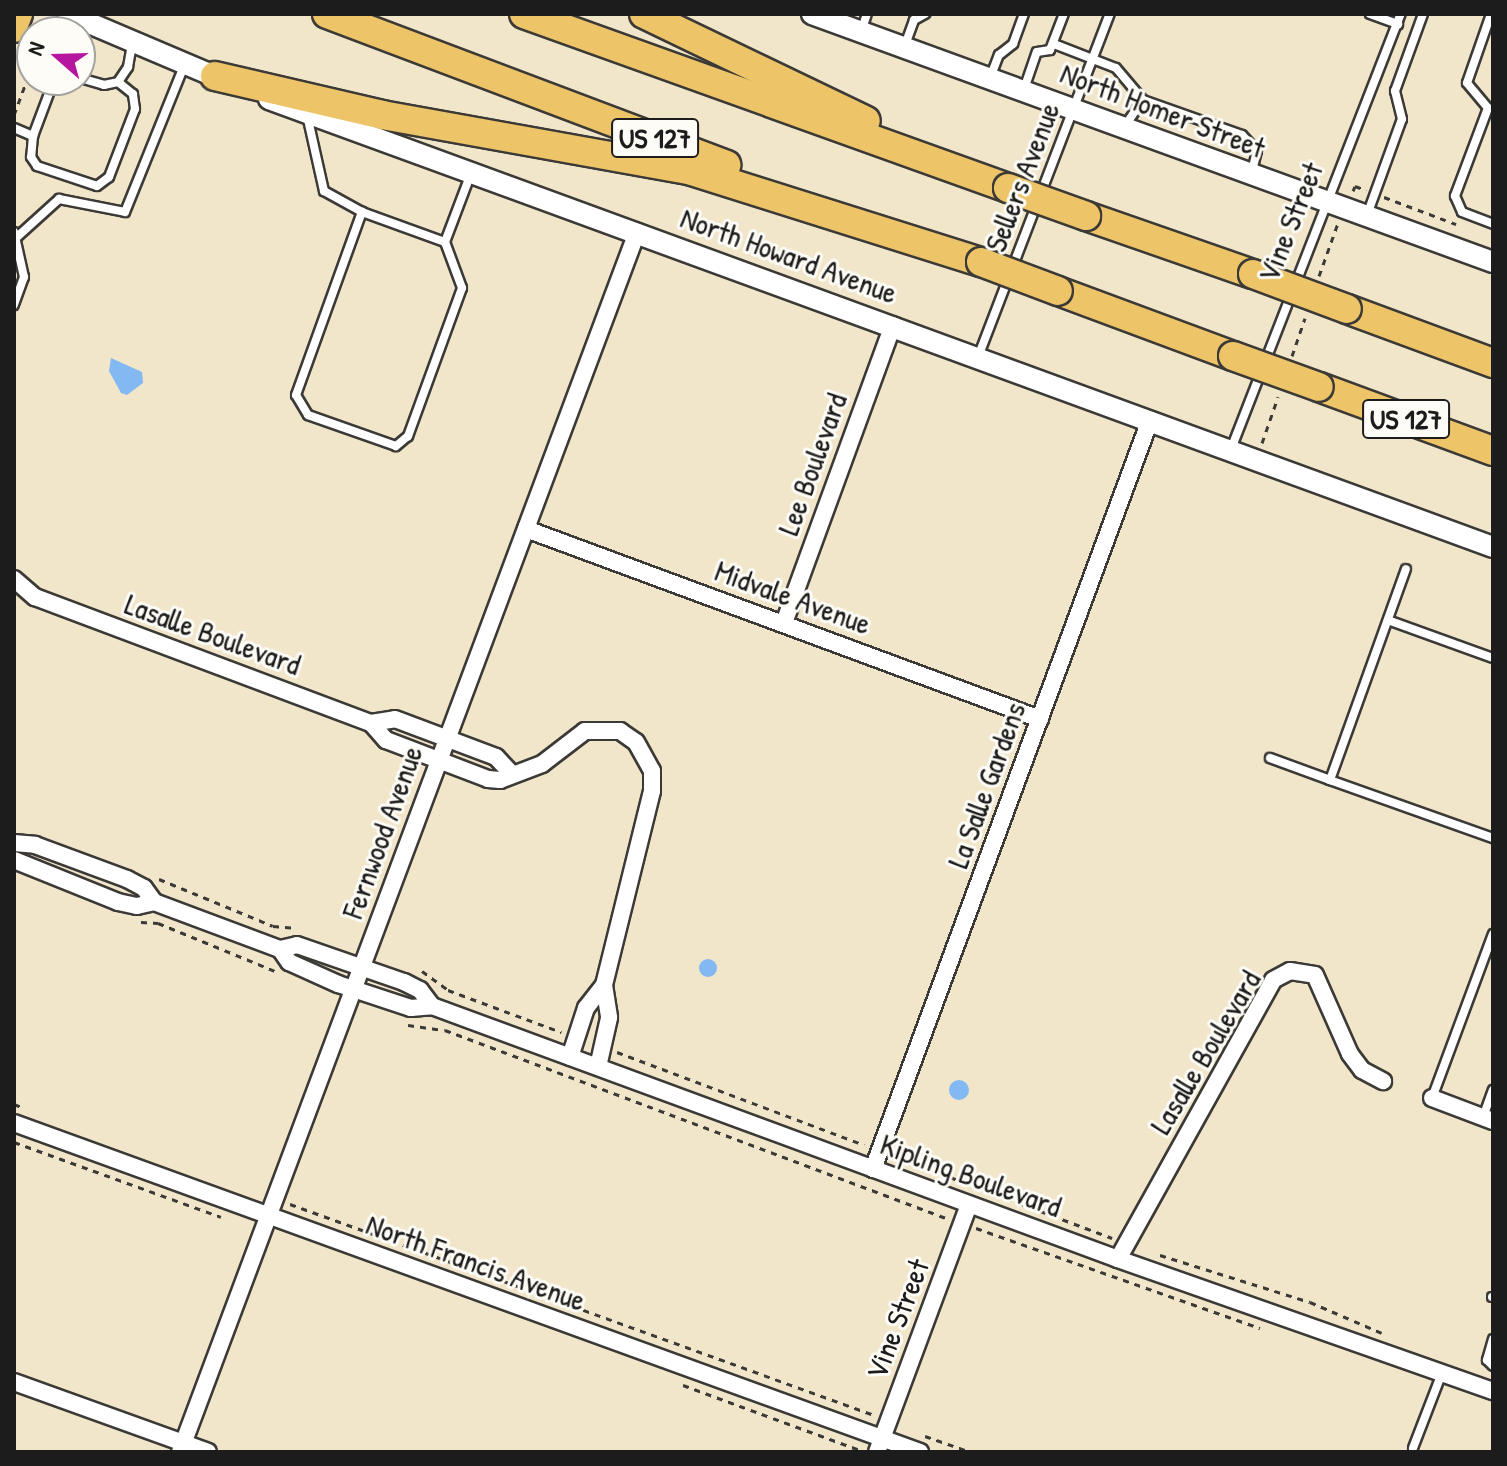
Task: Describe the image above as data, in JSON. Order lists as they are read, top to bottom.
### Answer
{
  "streets": {
    "highway": ["US 127"],
    "street": [
      "North Homer Street",
      "Vine Street",
      "North Howard Avenue",
      "Lee Boulevard",
      "Midvale Avenue",
      "Lasalle Boulevard",
      "La Salle Gardens",
      "Fernwood Avenue",
      "Kipling Boulevard",
      "North Francis Avenue"
    ],
    "lane": ["Sellers Avenue"]
  },
  "crossings": [
    ["North Homer Street", "Sellers Avenue"],
    ["North Homer Street", "Vine Street"],
    ["Sellers Avenue", "North Howard Avenue"],
    ["Vine Street", "North Howard Avenue"],
    ["Vine Street", "Kipling Boulevard"],
    ["Vine Street", "North Francis Avenue"],
    ["North Howard Avenue", "Lee Boulevard"],
    ["North Howard Avenue", "La Salle Gardens"],
    ["North Howard Avenue", "Fernwood Avenue"],
    ["Lee Boulevard", "Midvale Avenue"],
    ["Midvale Avenue", "La Salle Gardens"],
    ["Midvale Avenue", "Fernwood Avenue"],
    ["Lasalle Boulevard", "Fernwood Avenue"],
    ["Lasalle Boulevard", "Kipling Boulevard"],
    ["La Salle Gardens", "Kipling Boulevard"],
    ["Fernwood Avenue", "Kipling Boulevard"],
    ["Fernwood Avenue", "North Francis Avenue"]
  ],
  "north": "left"
}
